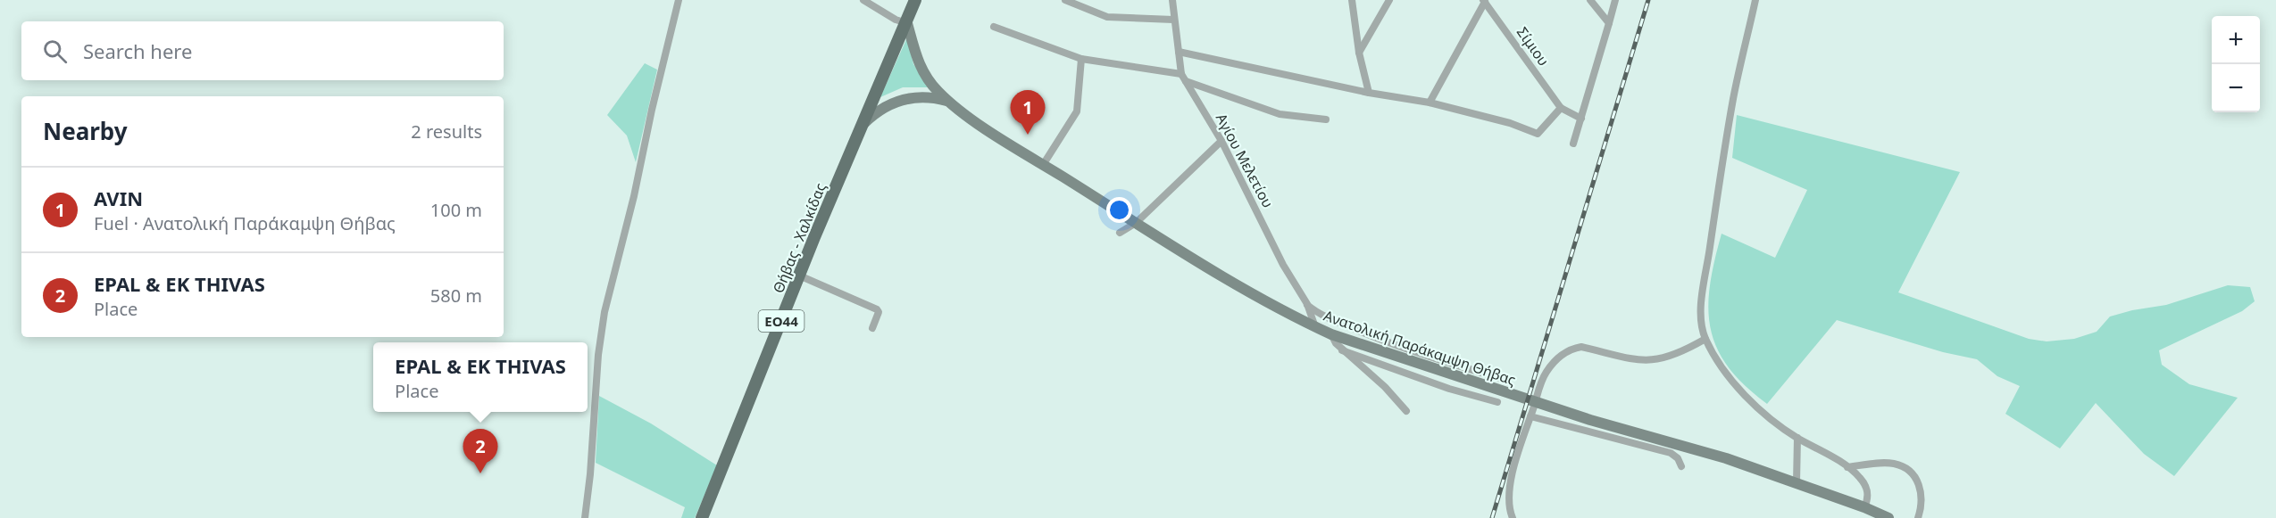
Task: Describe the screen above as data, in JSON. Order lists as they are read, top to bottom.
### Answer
{
  "streets": {
    "main road": ["Θήβας - Χαλκίδας", "ΕΟ44", "Ανατολική Παράκαμψη Θήβας"],
    "street": ["Σίμιου", "Αγίου Μελετίου"]
  },
  "crossings": [
    ["Αγίου Μελετίου", "Ανατολική Παράκαμψη Θήβας"],
    ["Θήβας - Χαλκίδας", "Ανατολική Παράκαμψη Θήβας"]
  ],
  "page": {
    "map_buttons": ["+", "−"],
    "search": "Search here",
    "pins": ["1", "2"],
    "heading": ["Nearby", "2 results"],
    "list": [
      {
        "mark": "1",
        "name": "AVIN",
        "note": "Fuel · Ανατολική Παράκαμψη Θήβας",
        "value": "100 m"
      },
      {
        "mark": "2",
        "name": "EPAL & EK THIVAS",
        "note": "Place",
        "value": "580 m"
      }
    ],
    "popup": ["EPAL & EK THIVAS", "Place"]
  }
}
